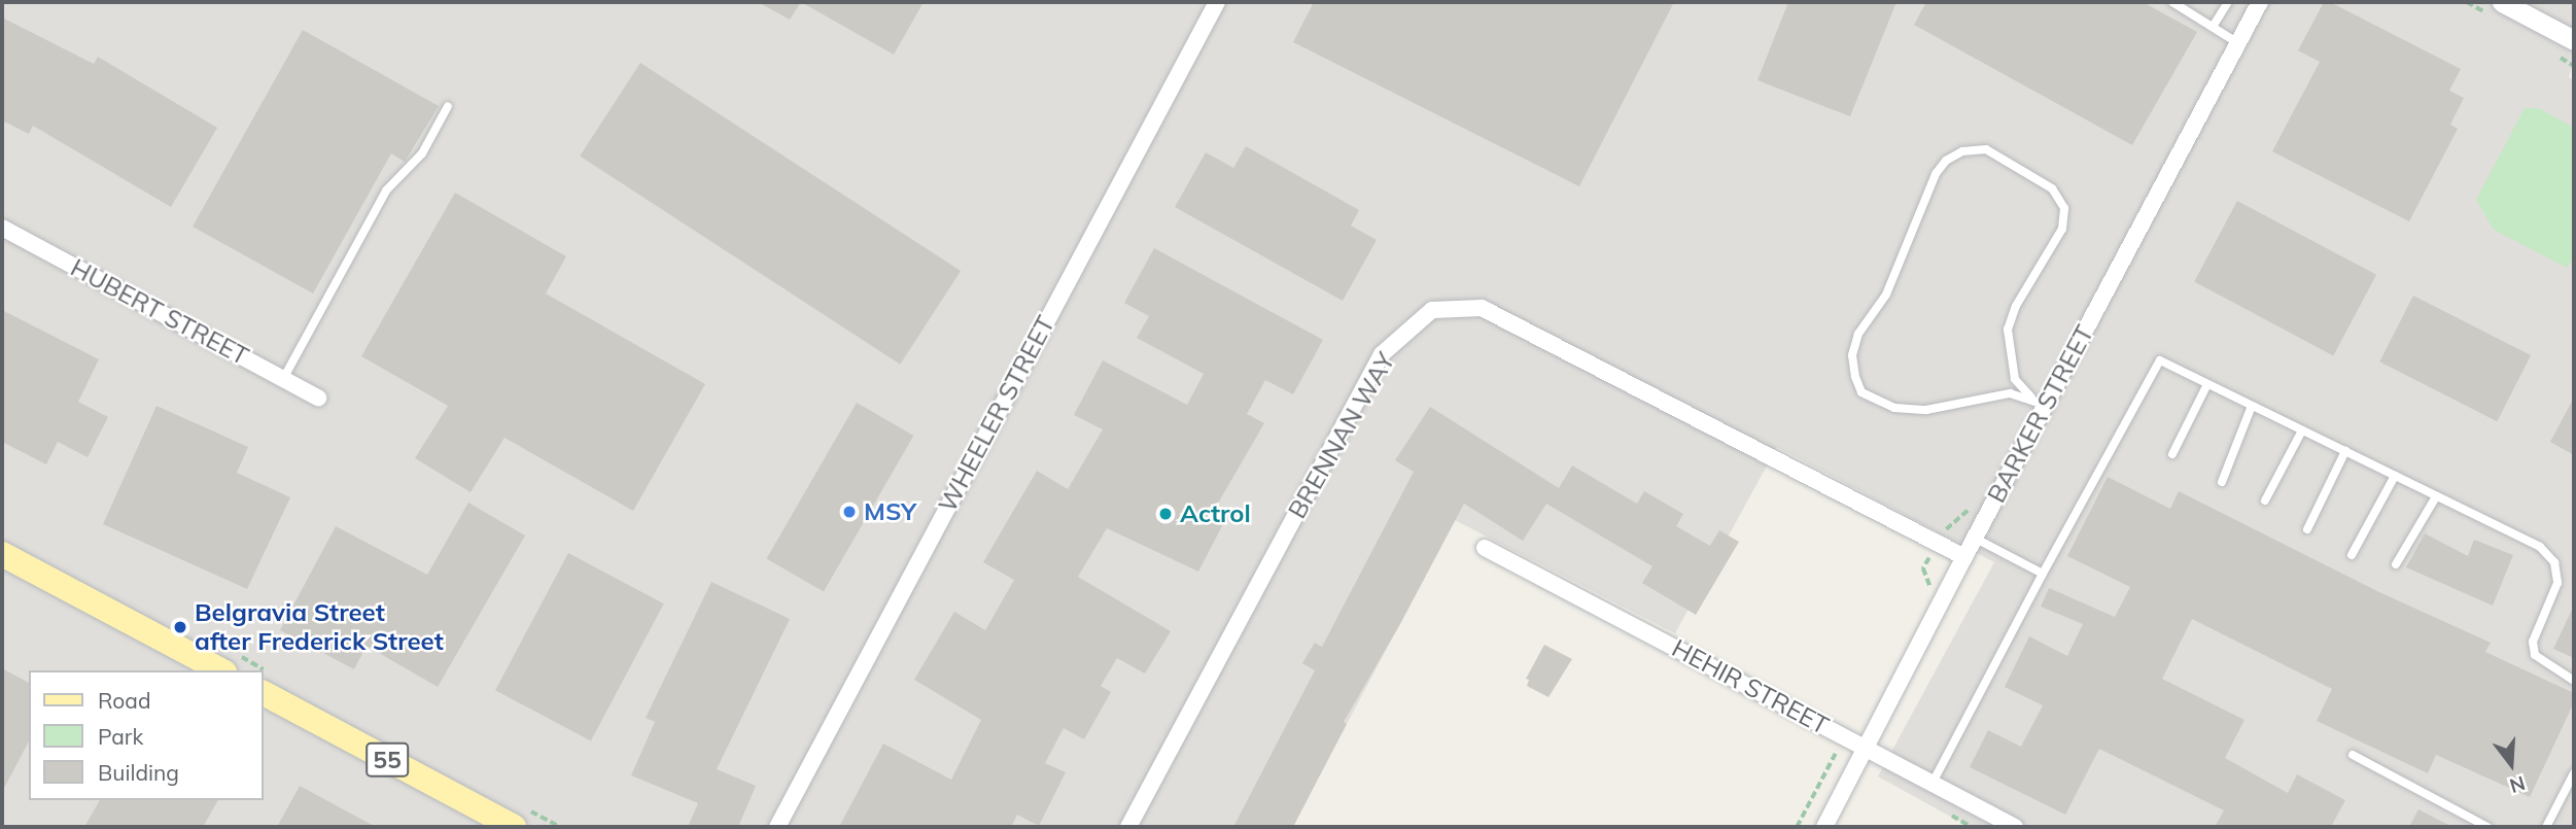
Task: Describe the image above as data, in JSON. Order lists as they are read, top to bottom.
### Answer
{
  "streets": {
    "main road": ["55"],
    "street": [
      "HUBERT STREET",
      "WHEELER STREET",
      "BARKER STREET",
      "BRENNAN WAY",
      "HEHIR STREET"
    ]
  },
  "crossings": [
    ["BARKER STREET", "BRENNAN WAY"],
    ["BARKER STREET", "HEHIR STREET"]
  ],
  "places": ["MSY", "Actrol", "Belgravia Street after Frederick Street"],
  "legend": ["Road", "Park", "Building"],
  "north": "bottom"
}
